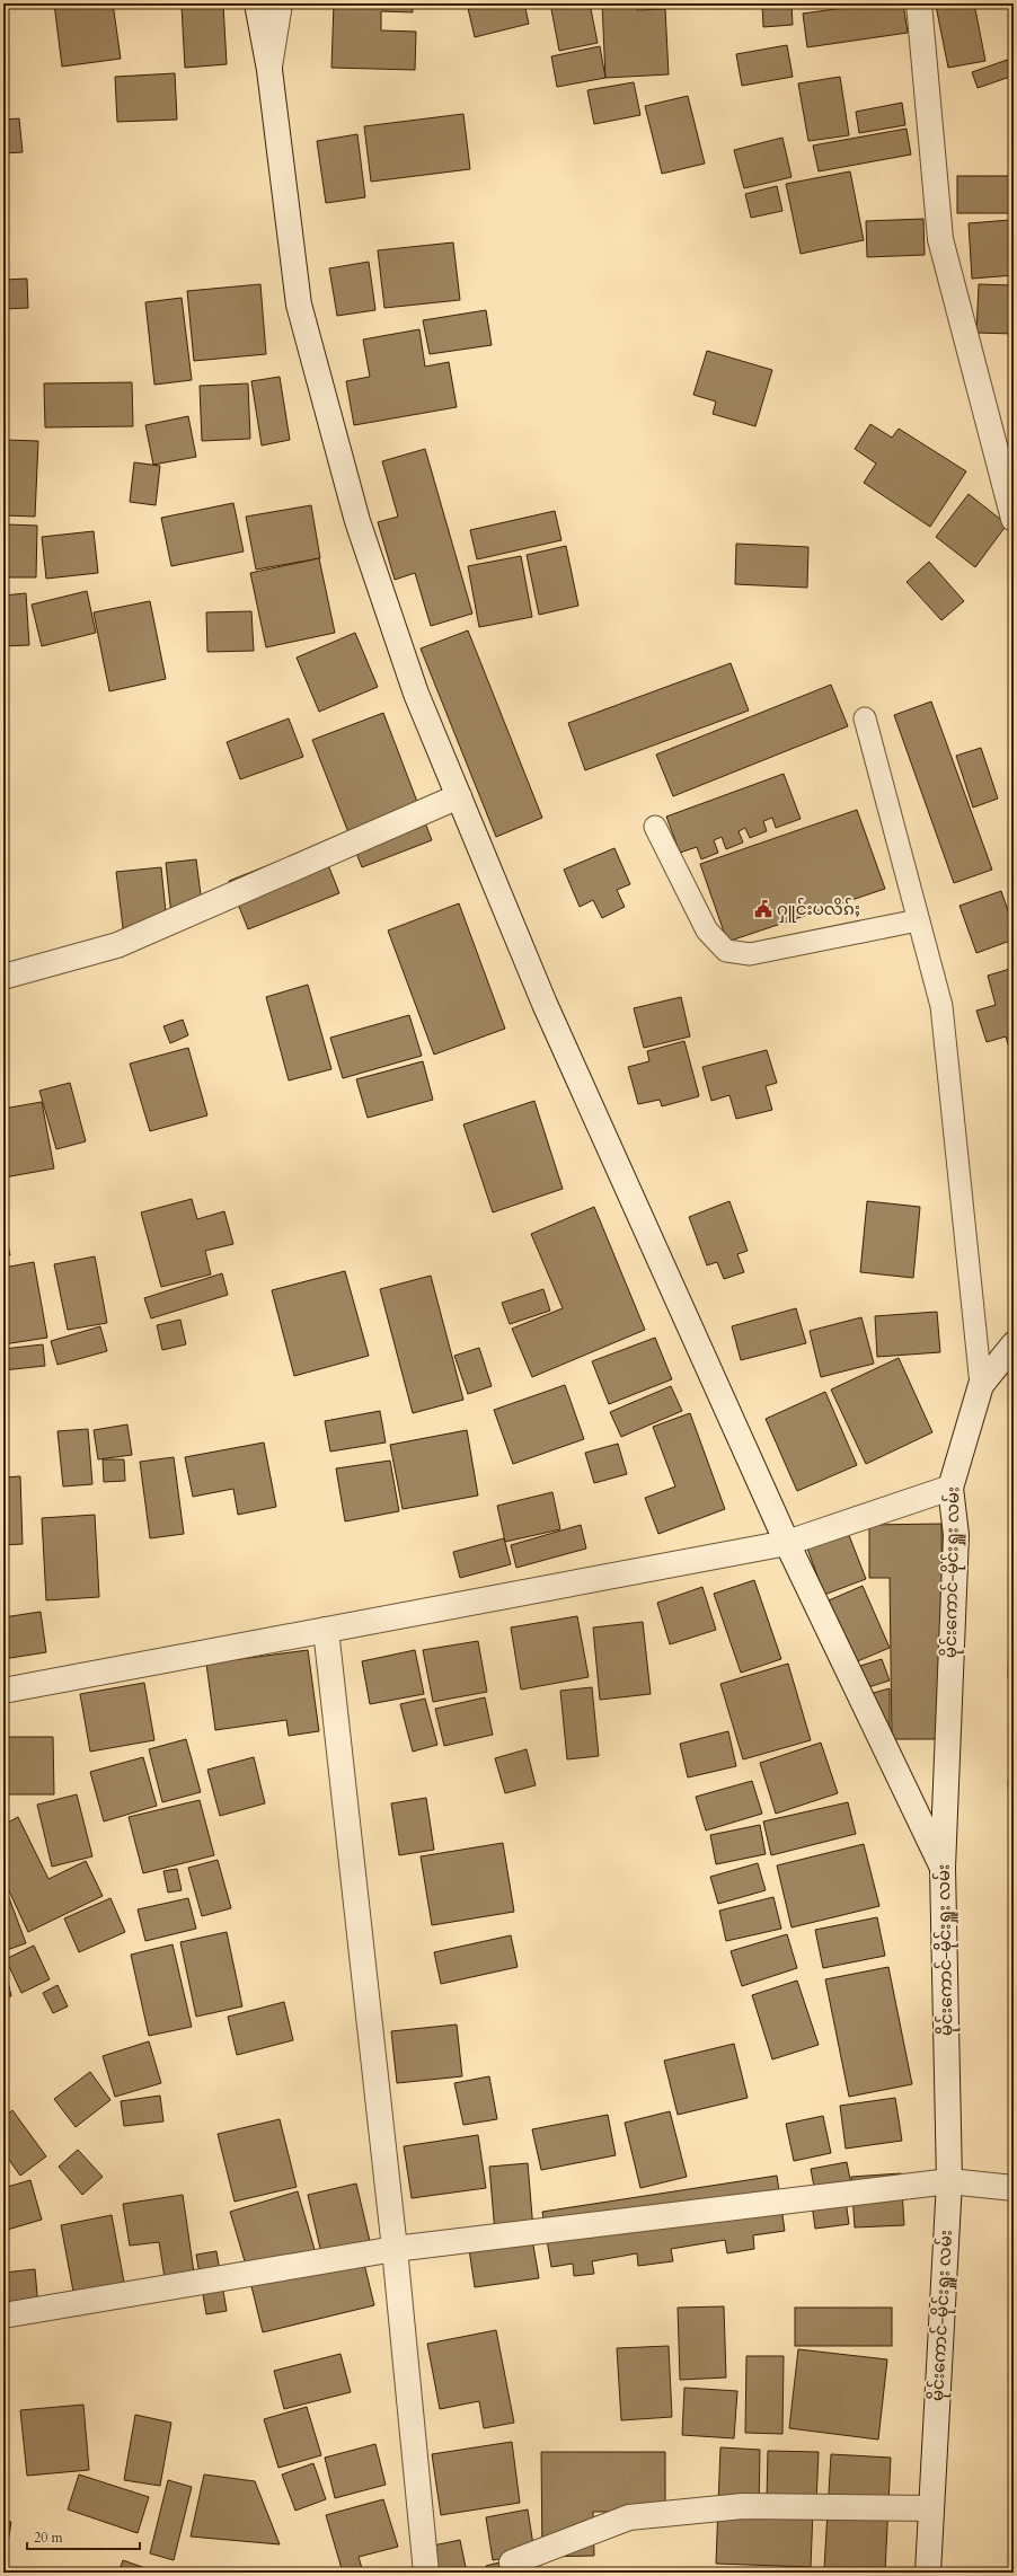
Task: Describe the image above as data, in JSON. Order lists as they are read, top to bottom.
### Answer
{
  "streets": {
    "street": ["မိုင်းကောင်-မိုင်းရှူး လမ်း"]
  },
  "places": {
    "public building": ["ႁူင်းပလိၵ်ႈ"]
  },
  "scale_bar": "20 m"
}
